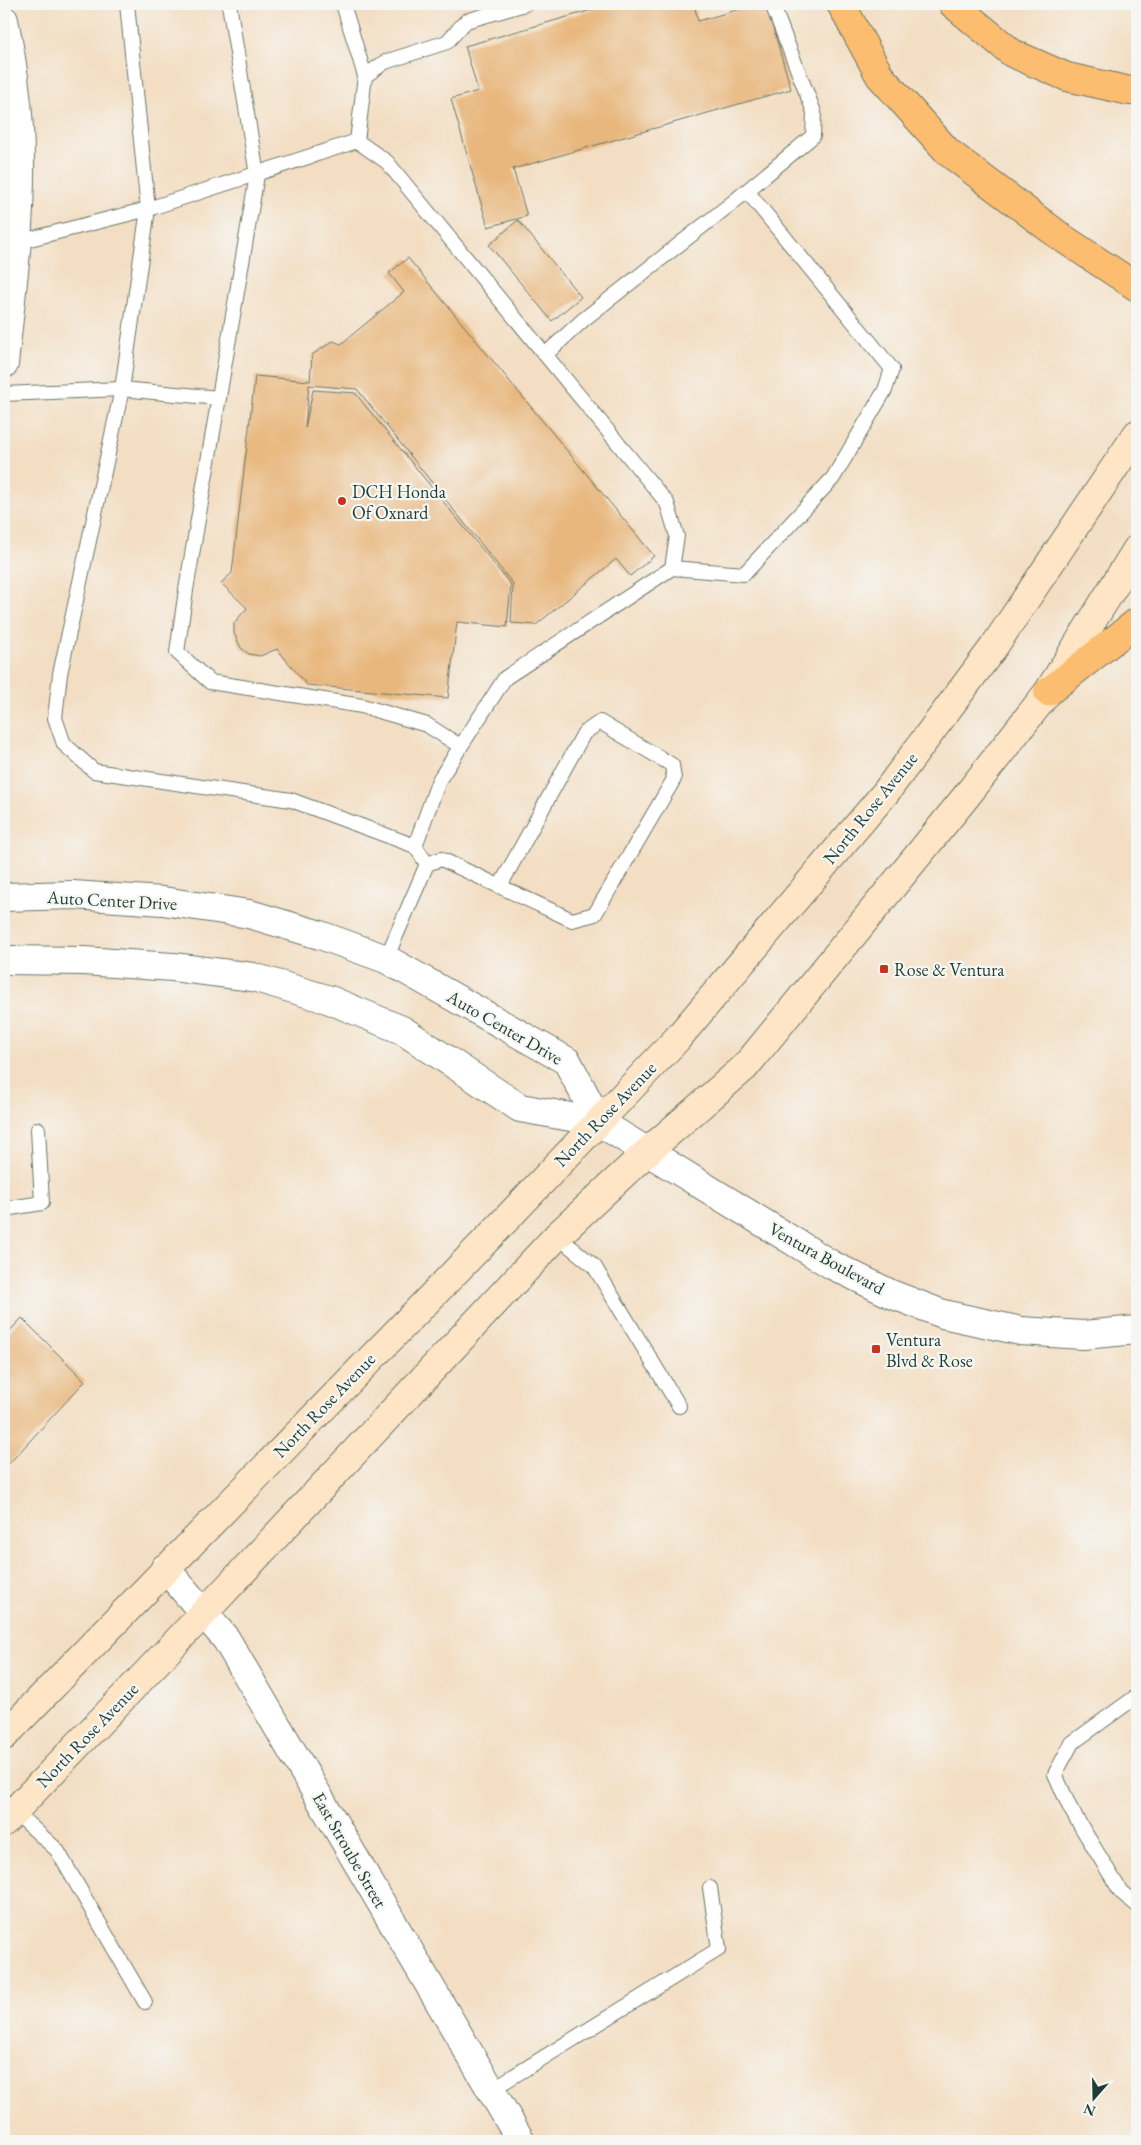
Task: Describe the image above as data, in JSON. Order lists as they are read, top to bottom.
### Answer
{
  "streets": {
    "main road": ["North Rose Avenue"],
    "street": ["Auto Center Drive", "Ventura Boulevard", "East Stroube Street"]
  },
  "crossings": [
    ["North Rose Avenue", "Auto Center Drive"],
    ["North Rose Avenue", "Ventura Boulevard"],
    ["North Rose Avenue", "East Stroube Street"],
    ["Auto Center Drive", "Ventura Boulevard"]
  ],
  "places": {
    "other": ["DCH Honda Of Oxnard"],
    "transit": ["Rose & Ventura", "Ventura Blvd & Rose"]
  },
  "north": "bottom"
}
